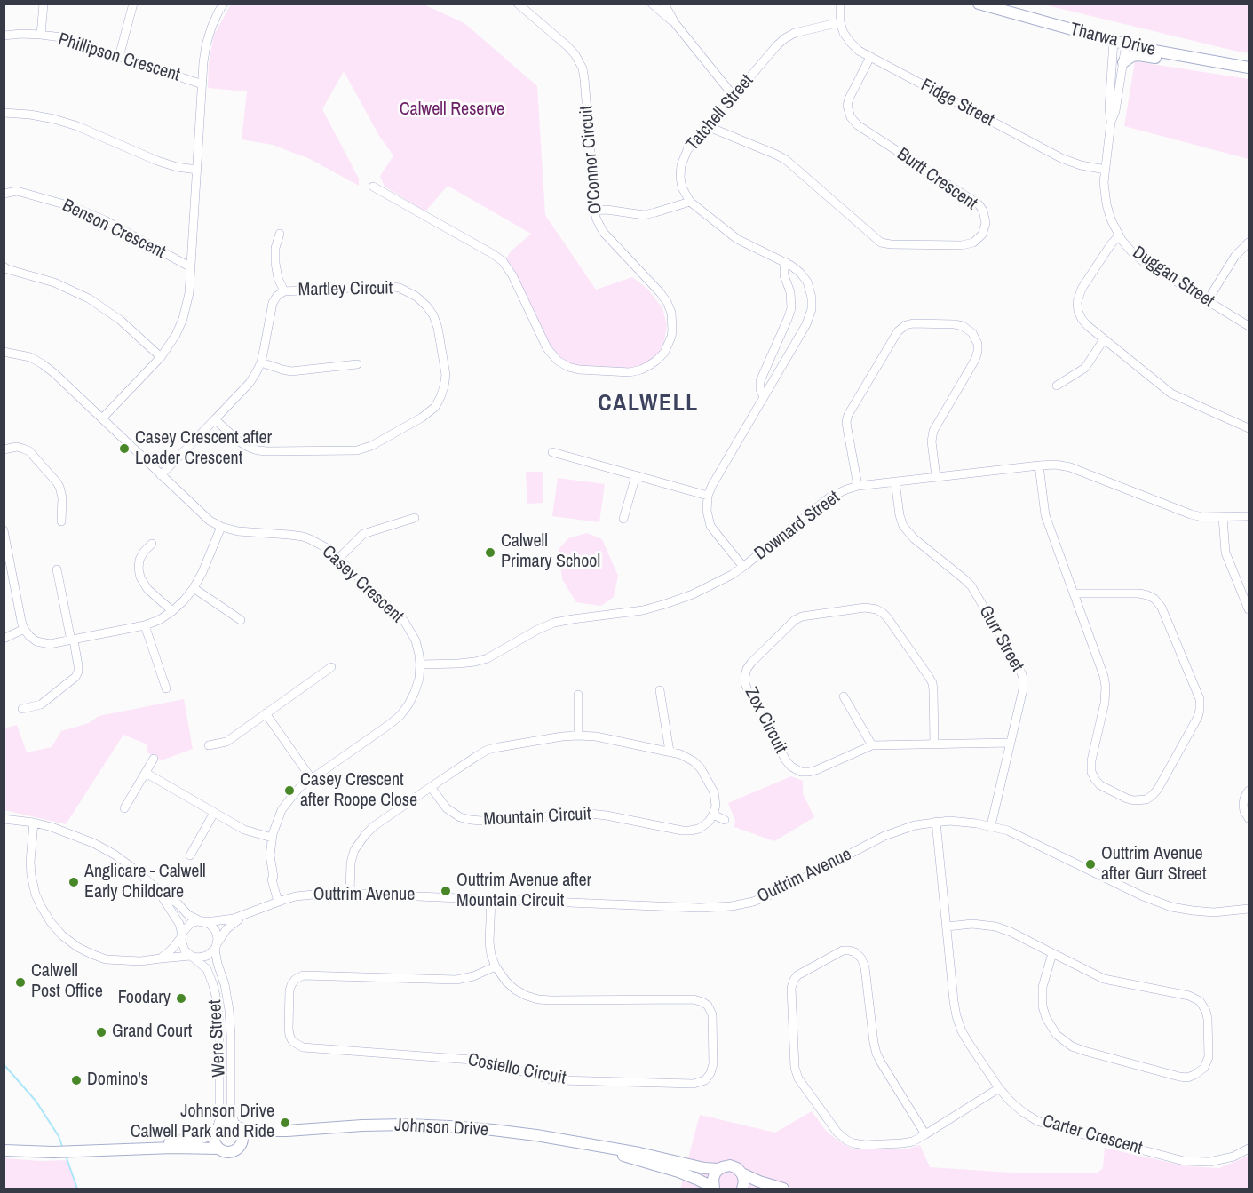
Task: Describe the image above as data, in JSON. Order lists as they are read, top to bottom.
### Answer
{
  "streets": {
    "main road": ["Tharwa Drive", "Johnson Drive"],
    "street": [
      "Phillipson Crescent",
      "Fidge Street",
      "Tatchell Street",
      "O'Connor Circuit",
      "Burtt Crescent",
      "Benson Crescent",
      "Duggan Street",
      "Martley Circuit",
      "Downard Street",
      "Casey Crescent",
      "Gurr Street",
      "Zox Circuit",
      "Mountain Circuit",
      "Outtrim Avenue",
      "Were Street",
      "Costello Circuit",
      "Carter Crescent"
    ]
  },
  "crossings": [
    ["Tharwa Drive", "Duggan Street"],
    ["Fidge Street", "Tatchell Street"],
    ["Fidge Street", "Burtt Crescent"],
    ["Fidge Street", "Duggan Street"],
    ["Tatchell Street", "Burtt Crescent"],
    ["Tatchell Street", "Downard Street"],
    ["Martley Circuit", "Casey Crescent"],
    ["Downard Street", "Casey Crescent"],
    ["Downard Street", "Gurr Street"],
    ["Casey Crescent", "Outtrim Avenue"],
    ["Gurr Street", "Zox Circuit"],
    ["Gurr Street", "Outtrim Avenue"],
    ["Outtrim Avenue", "Were Street"],
    ["Outtrim Avenue", "Costello Circuit"],
    ["Outtrim Avenue", "Carter Crescent"],
    ["Were Street", "Johnson Drive"]
  ],
  "districts": ["CALWELL"],
  "parks": ["Calwell Reserve"],
  "places": [
    "Casey Crescent after Loader Crescent",
    "Calwell Primary School",
    "Casey Crescent after Roope Close",
    "Outtrim Avenue after Gurr Street",
    "Anglicare - Calwell Early Childcare",
    "Outtrim Avenue after Mountain Circuit",
    "Calwell Post Office",
    "Foodary",
    "Grand Court",
    "Domino's",
    "Johnson Drive Calwell Park and Ride"
  ]
}
